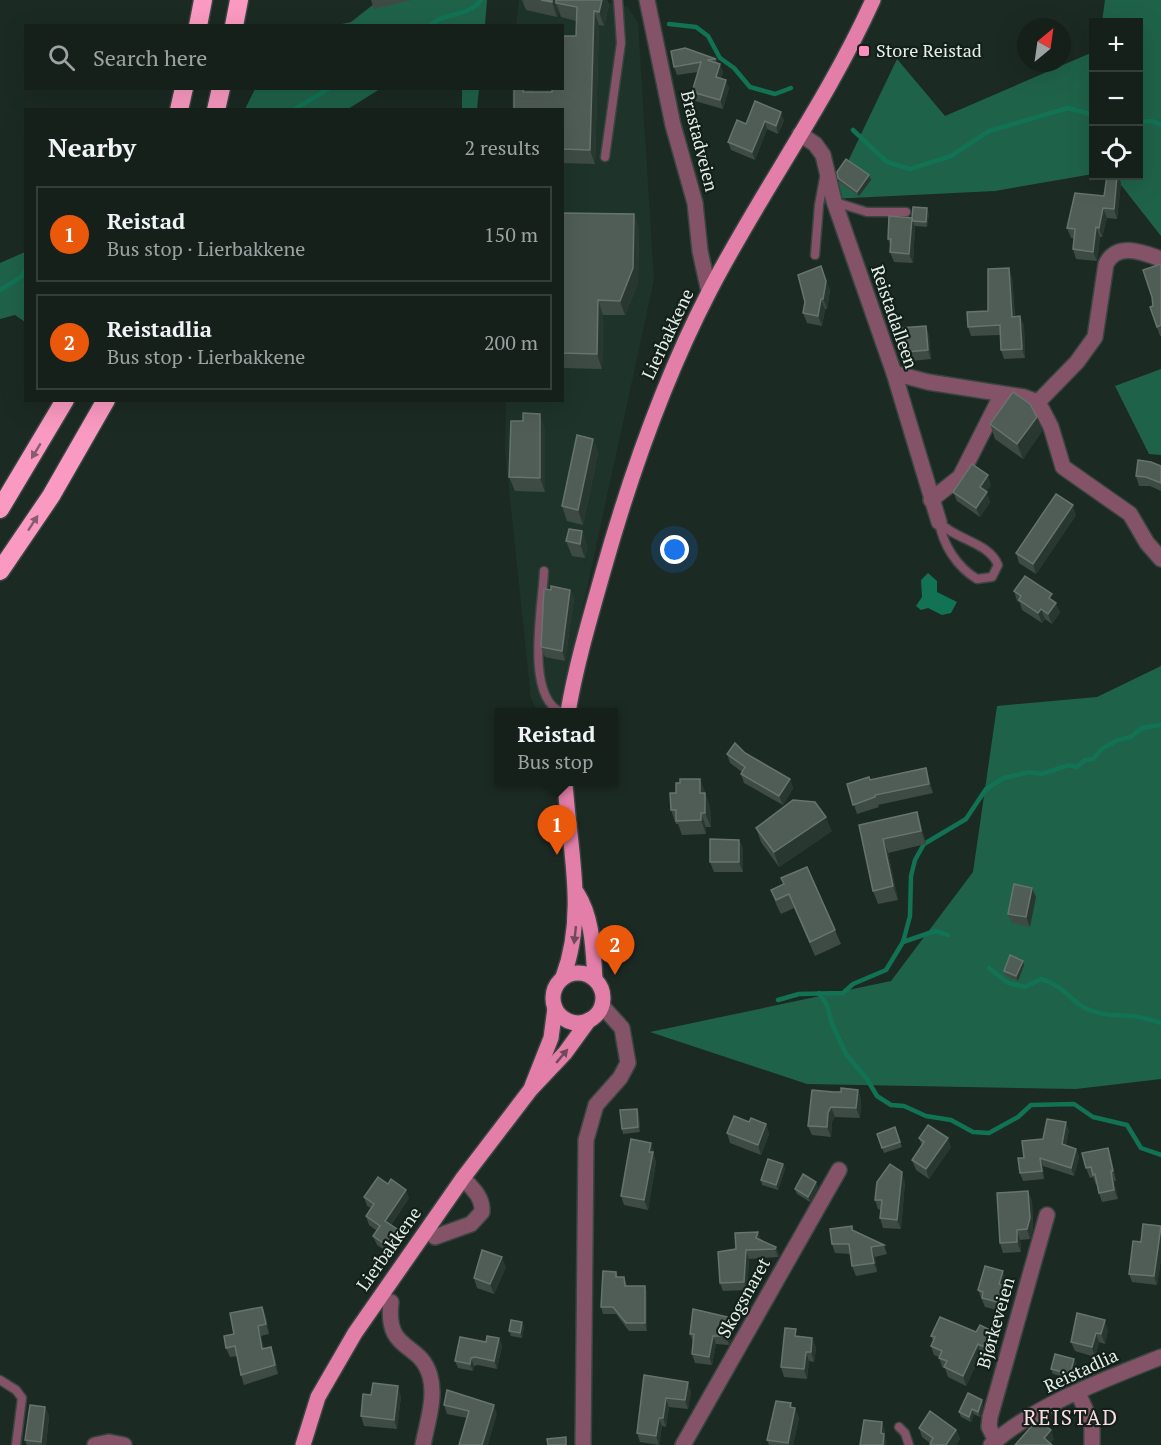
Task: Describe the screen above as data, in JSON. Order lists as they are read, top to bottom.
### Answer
{
  "streets": {
    "main road": ["Lierbakkene"],
    "street": [
      "Brastadveien",
      "Reistadalleen",
      "Skogsnaret",
      "Bjørkeveien",
      "Reistadlia"
    ]
  },
  "crossings": [
    ["Brastadveien", "Lierbakkene"],
    ["Reistadalleen", "Lierbakkene"],
    ["Bjørkeveien", "Reistadlia"]
  ],
  "districts": ["REISTAD"],
  "places": {
    "transit": ["Store Reistad"]
  },
  "north": "top right",
  "page": {
    "map_buttons": ["+", "−"],
    "search": "Search here",
    "heading": ["Nearby", "2 results"],
    "list": [
      {
        "mark": "1",
        "name": "Reistad",
        "note": "Bus stop · Lierbakkene",
        "value": "150 m"
      },
      {
        "mark": "2",
        "name": "Reistadlia",
        "note": "Bus stop · Lierbakkene",
        "value": "200 m"
      }
    ],
    "popup": ["Reistad", "Bus stop"],
    "pins": ["1", "2"]
  }
}
